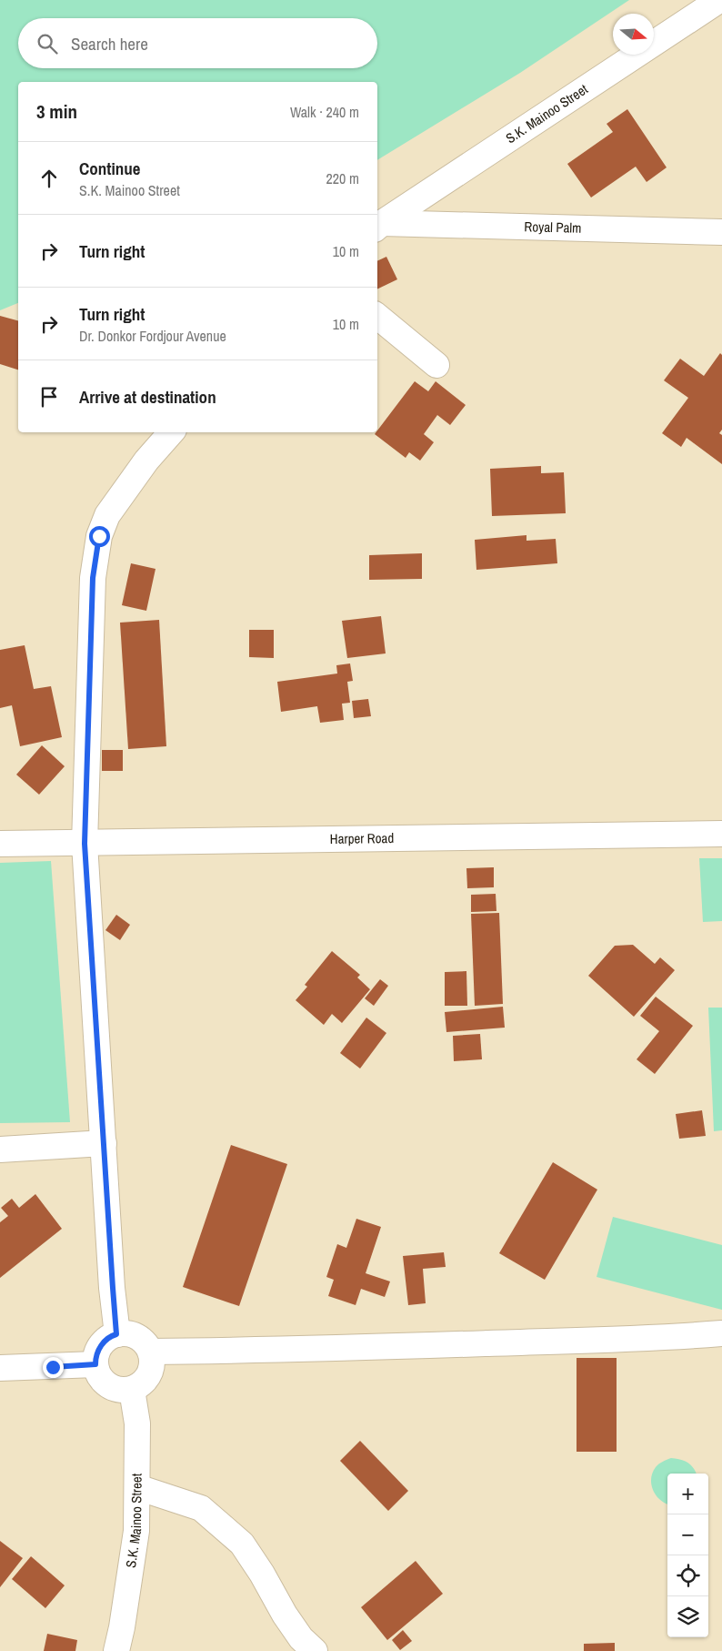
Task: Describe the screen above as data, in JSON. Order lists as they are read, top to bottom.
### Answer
{
  "streets": {
    "street": ["S.K. Mainoo Street", "Royal Palm", "Harper Road"]
  },
  "crossings": [
    ["S.K. Mainoo Street", "Royal Palm"]
  ],
  "north": "right",
  "page": {
    "search": "Search here",
    "heading": ["3 min", "Walk · 240 m"],
    "list": [
      ["Continue", "S.K. Mainoo Street", "220 m"],
      ["Turn right", "10 m"],
      ["Turn right", "Dr. Donkor Fordjour Avenue", "10 m"],
      "Arrive at destination"
    ],
    "map_buttons": ["+", "−"]
  }
}
